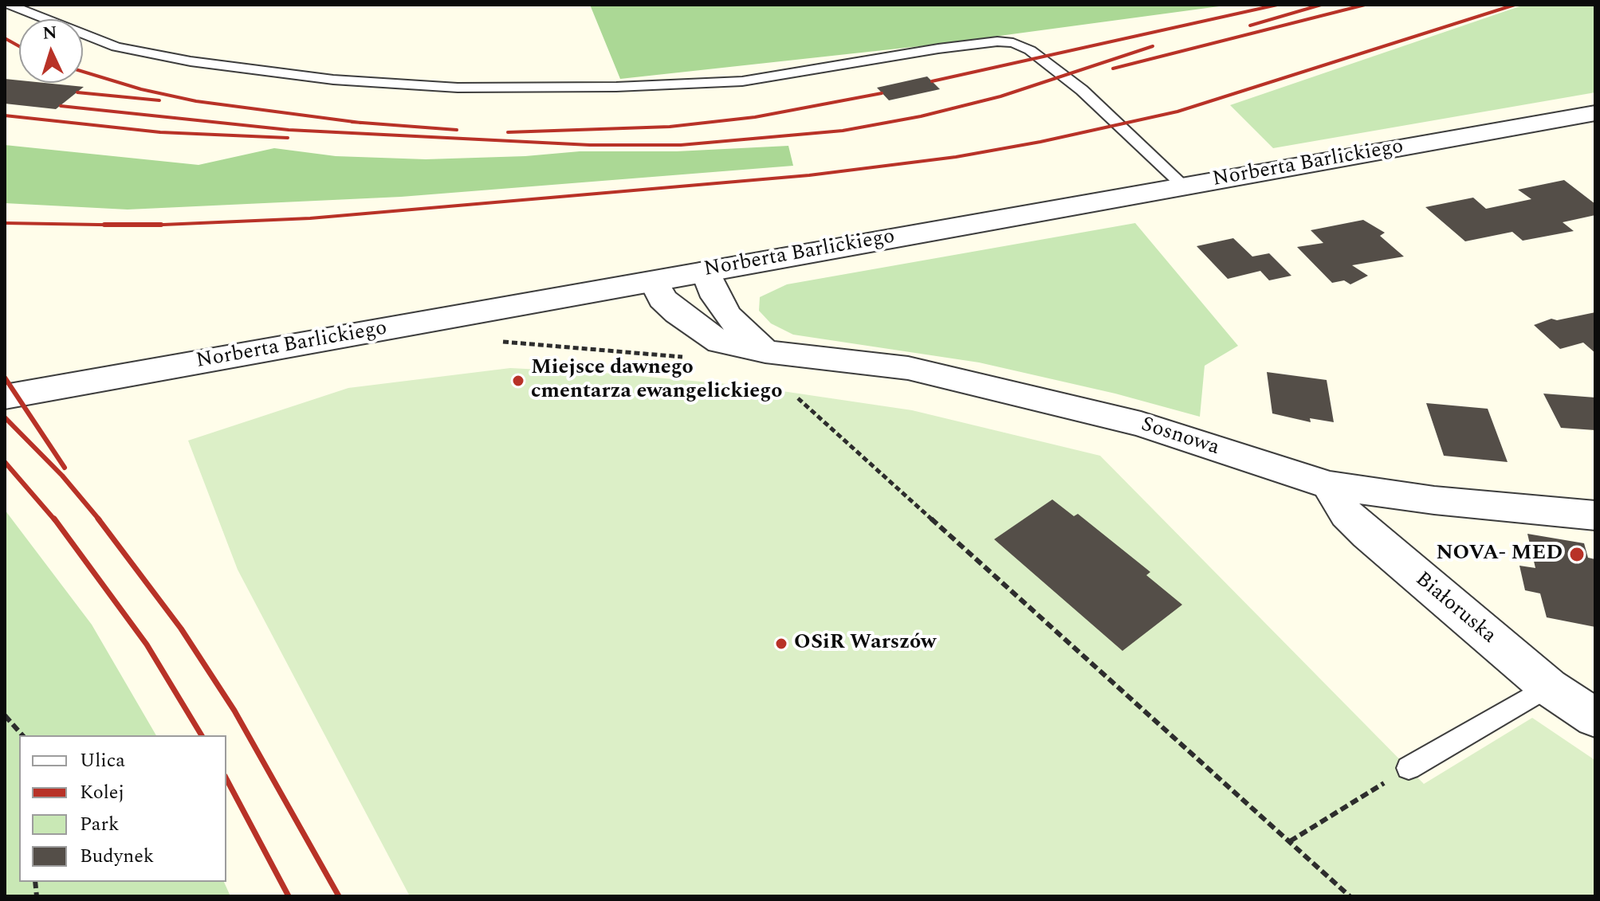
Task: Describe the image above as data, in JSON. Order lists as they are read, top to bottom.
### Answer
{
  "streets": {
    "street": ["Norberta Barlickiego", "Sosnowa", "Białoruska"]
  },
  "crossings": [
    ["Norberta Barlickiego", "Sosnowa"],
    ["Sosnowa", "Białoruska"]
  ],
  "places": ["Miejsce dawnego cmentarza ewangelickiego", "NOVA- MED", "OSiR Warszów"],
  "legend": [
    "Ulica",
    "Kolej",
    "Park",
    "Budynek"
  ],
  "north": "top"
}
